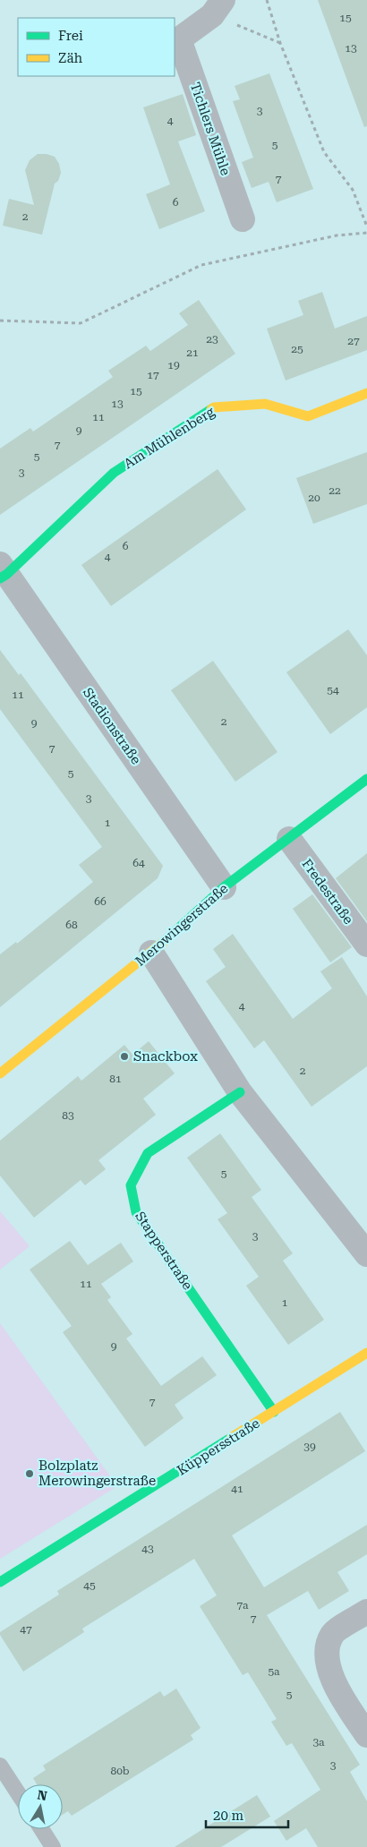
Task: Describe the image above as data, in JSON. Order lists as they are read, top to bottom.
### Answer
{
  "streets": {
    "street": [
      "Tichlers Mühle",
      "Am Mühlenberg",
      "Stadionstraße",
      "Fredestraße",
      "Merowingerstraße",
      "Stapperstraße",
      "Küppersstraße"
    ]
  },
  "crossings": [
    ["Am Mühlenberg", "Stadionstraße"],
    ["Stadionstraße", "Merowingerstraße"],
    ["Fredestraße", "Merowingerstraße"],
    ["Stapperstraße", "Küppersstraße"]
  ],
  "places": ["Snackbox", "Bolzplatz Merowingerstraße"],
  "house_numbers": [
    "15",
    "13",
    "3",
    "4",
    "5",
    "7",
    "6",
    "2",
    "23",
    "27",
    "25",
    "21",
    "19",
    "17",
    "15",
    "13",
    "11",
    "9",
    "7",
    "5",
    "3",
    "22",
    "20",
    "6",
    "4",
    "54",
    "11",
    "2",
    "9",
    "7",
    "5",
    "3",
    "1",
    "64",
    "66",
    "68",
    "4",
    "2",
    "81",
    "83",
    "5",
    "3",
    "11",
    "1",
    "9",
    "7",
    "39",
    "41",
    "43",
    "45",
    "7a",
    "7",
    "47",
    "5a",
    "5",
    "3a",
    "3",
    "80b"
  ],
  "legend": ["Frei", "Zäh"],
  "scale_bar": "20 m",
  "north": "top"
}
